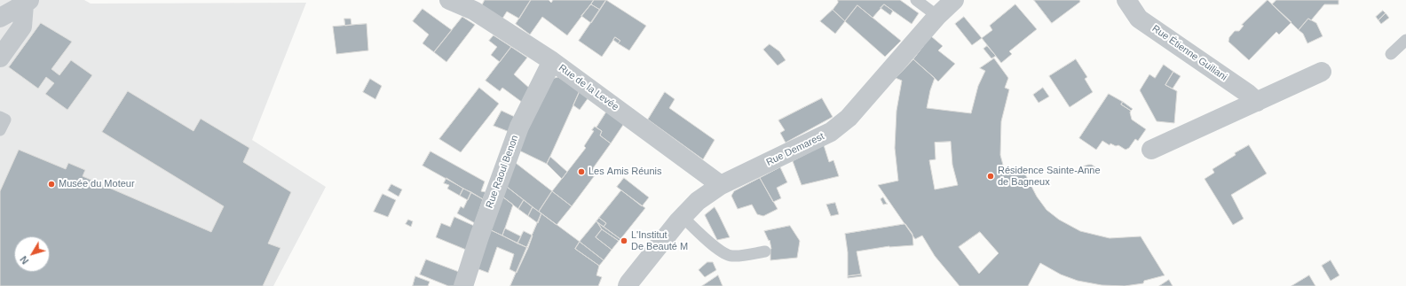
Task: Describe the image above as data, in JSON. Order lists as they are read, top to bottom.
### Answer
{
  "streets": {
    "street": [
      "Rue Étienne Guiliani",
      "Rue de la Levée",
      "Rue Demarest",
      "Rue Raoul Benon"
    ]
  },
  "crossings": [
    ["Rue de la Levée", "Rue Demarest"],
    ["Rue de la Levée", "Rue Raoul Benon"]
  ],
  "places": [
    "Les Amis Réunis",
    "Résidence Sainte-Anne de Bagneux",
    "Musée du Moteur",
    "L'Institut De Beauté M"
  ],
  "north": "bottom left"
}
